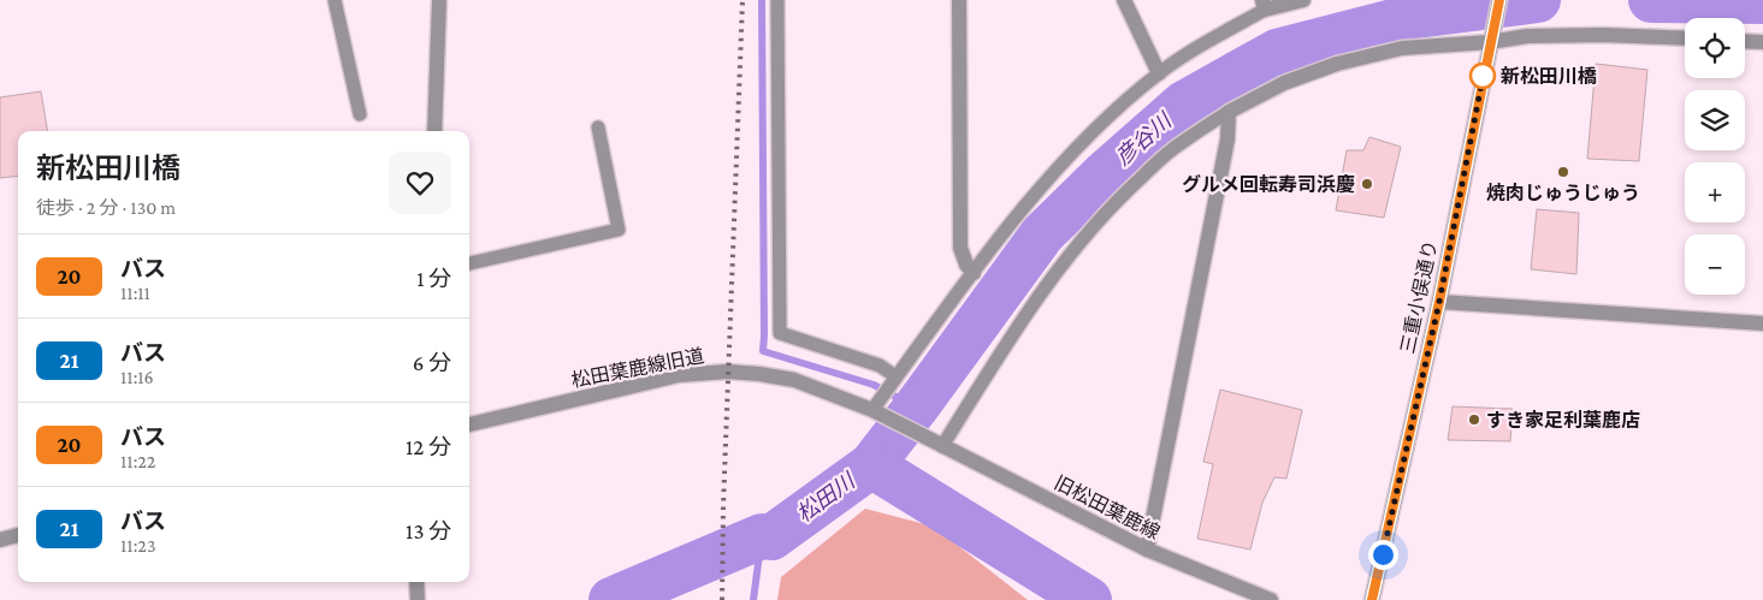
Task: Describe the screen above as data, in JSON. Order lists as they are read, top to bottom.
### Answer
{
  "streets": {
    "street": ["三重小俣通り", "松田葉鹿線旧道", "旧松田葉鹿線"]
  },
  "crossings": [
    ["松田葉鹿線旧道", "旧松田葉鹿線"]
  ],
  "water": ["彦谷川", "松田川"],
  "places": [
    "新松田川橋",
    "焼肉じゅうじゅう",
    "グルメ回転寿司浜慶",
    "すき家足利葉鹿店"
  ],
  "lines": ["bus line 20"],
  "page": {
    "map_buttons": ["+", "−"],
    "heading": ["新松田川橋", "徒歩 · 2 分 · 130 m"],
    "list": [
      {
        "mark": "20",
        "name": "バス",
        "note": "11:11",
        "value": "1 分"
      },
      {
        "mark": "21",
        "name": "バス",
        "note": "11:16",
        "value": "6 分"
      },
      {
        "mark": "20",
        "name": "バス",
        "note": "11:22",
        "value": "12 分"
      },
      {
        "mark": "21",
        "name": "バス",
        "note": "11:23",
        "value": "13 分"
      }
    ]
  }
}
